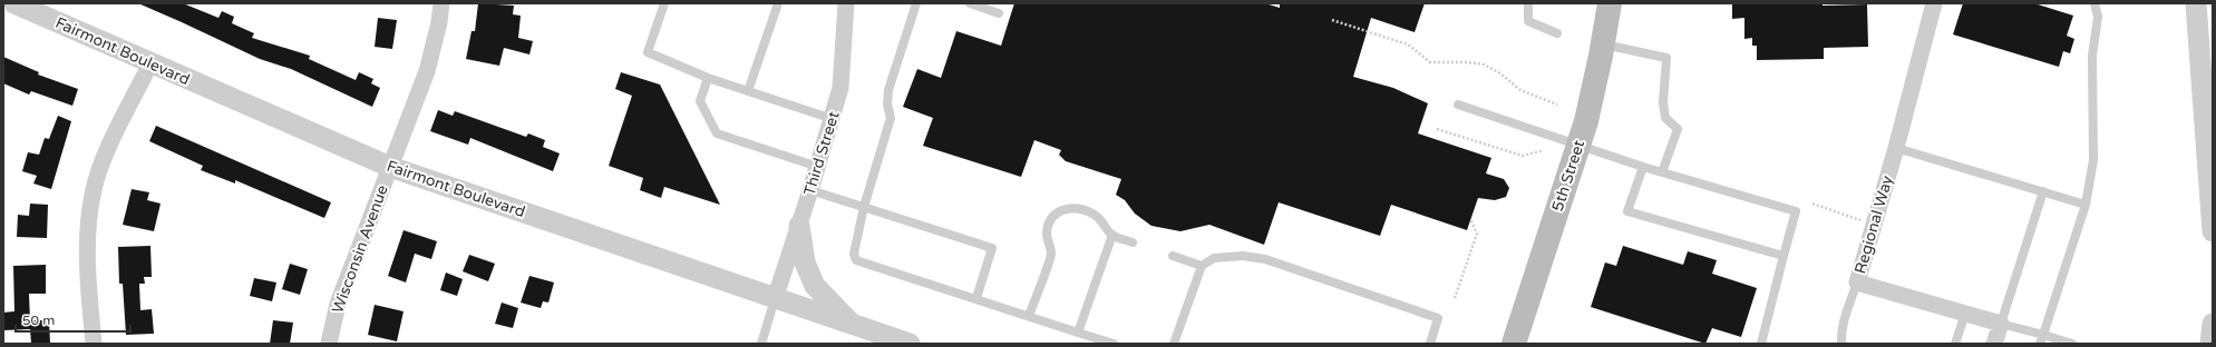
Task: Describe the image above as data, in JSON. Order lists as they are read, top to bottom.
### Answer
{
  "streets": {
    "main road": ["5th Street"],
    "street": [
      "Fairmont Boulevard",
      "Third Street",
      "Regional Way",
      "Wisconsin Avenue"
    ]
  },
  "crossings": [
    ["Fairmont Boulevard", "Third Street"],
    ["Fairmont Boulevard", "Wisconsin Avenue"]
  ],
  "scale_bar": "50 m"
}
